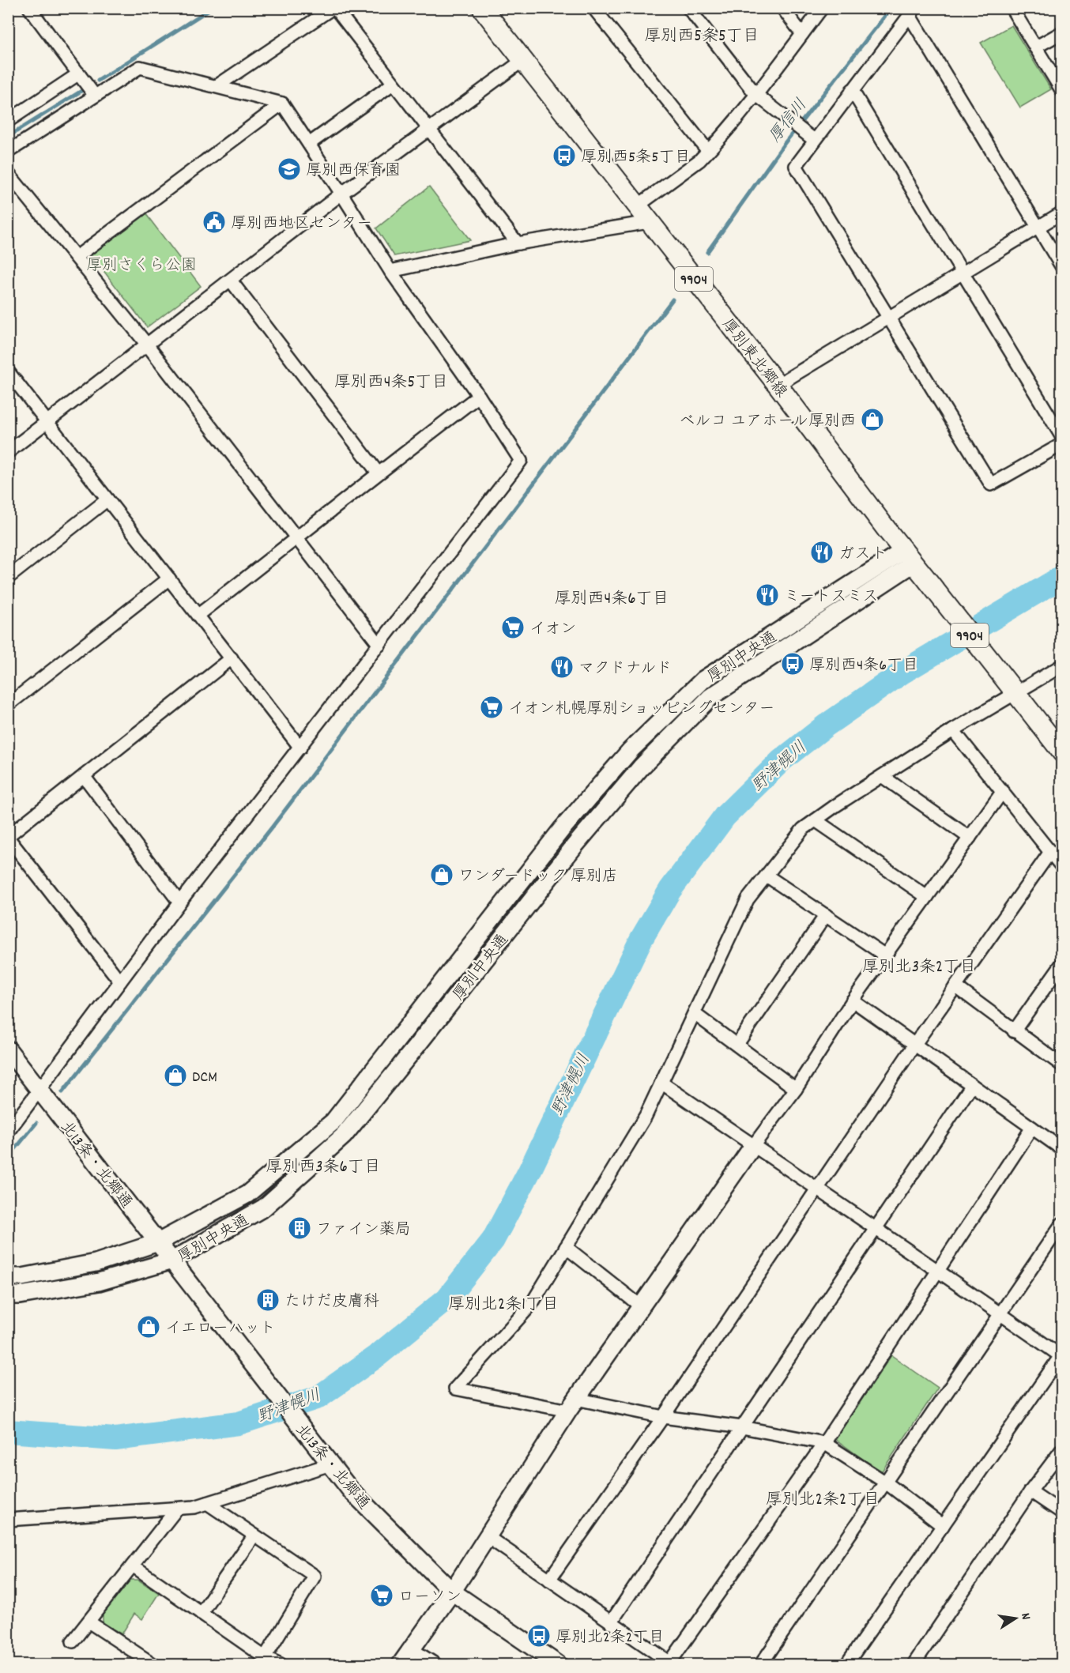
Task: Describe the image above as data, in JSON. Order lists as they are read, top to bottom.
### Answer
{
  "streets": {
    "main road": ["9904", "厚別東北郷線"],
    "street": ["厚別中央通", "北13条・北郷通"]
  },
  "crossings": [
    ["厚別東北郷線", "厚別中央通"],
    ["厚別中央通", "北13条・北郷通"]
  ],
  "districts": [
    "厚別西5条5丁目",
    "厚別西4条5丁目",
    "厚別西4条6丁目",
    "厚別北3条2丁目",
    "厚別西3条6丁目",
    "厚別北2条1丁目",
    "厚別北2条2丁目"
  ],
  "water": ["厚信川", "野津幌川"],
  "parks": ["厚別さくら公園"],
  "places": {
    "bus stop": ["厚別西5条5丁目", "厚別西4条6丁目", "厚別北2条2丁目"],
    "school or university": ["厚別西保育園"],
    "public building": ["厚別西地区センター"],
    "shop": [
      "ベルコ ユアホール厚別西",
      "ワンダードック 厚別店",
      "DCM",
      "イエローハット"
    ],
    "restaurant": ["ガスト", "ミートスミス", "マクドナルド"],
    "supermarket": ["イオン", "イオン札幌厚別ショッピングセンター", "ローソン"],
    "building": ["ファイン薬局", "たけだ皮膚科"]
  },
  "north": "right"
}
